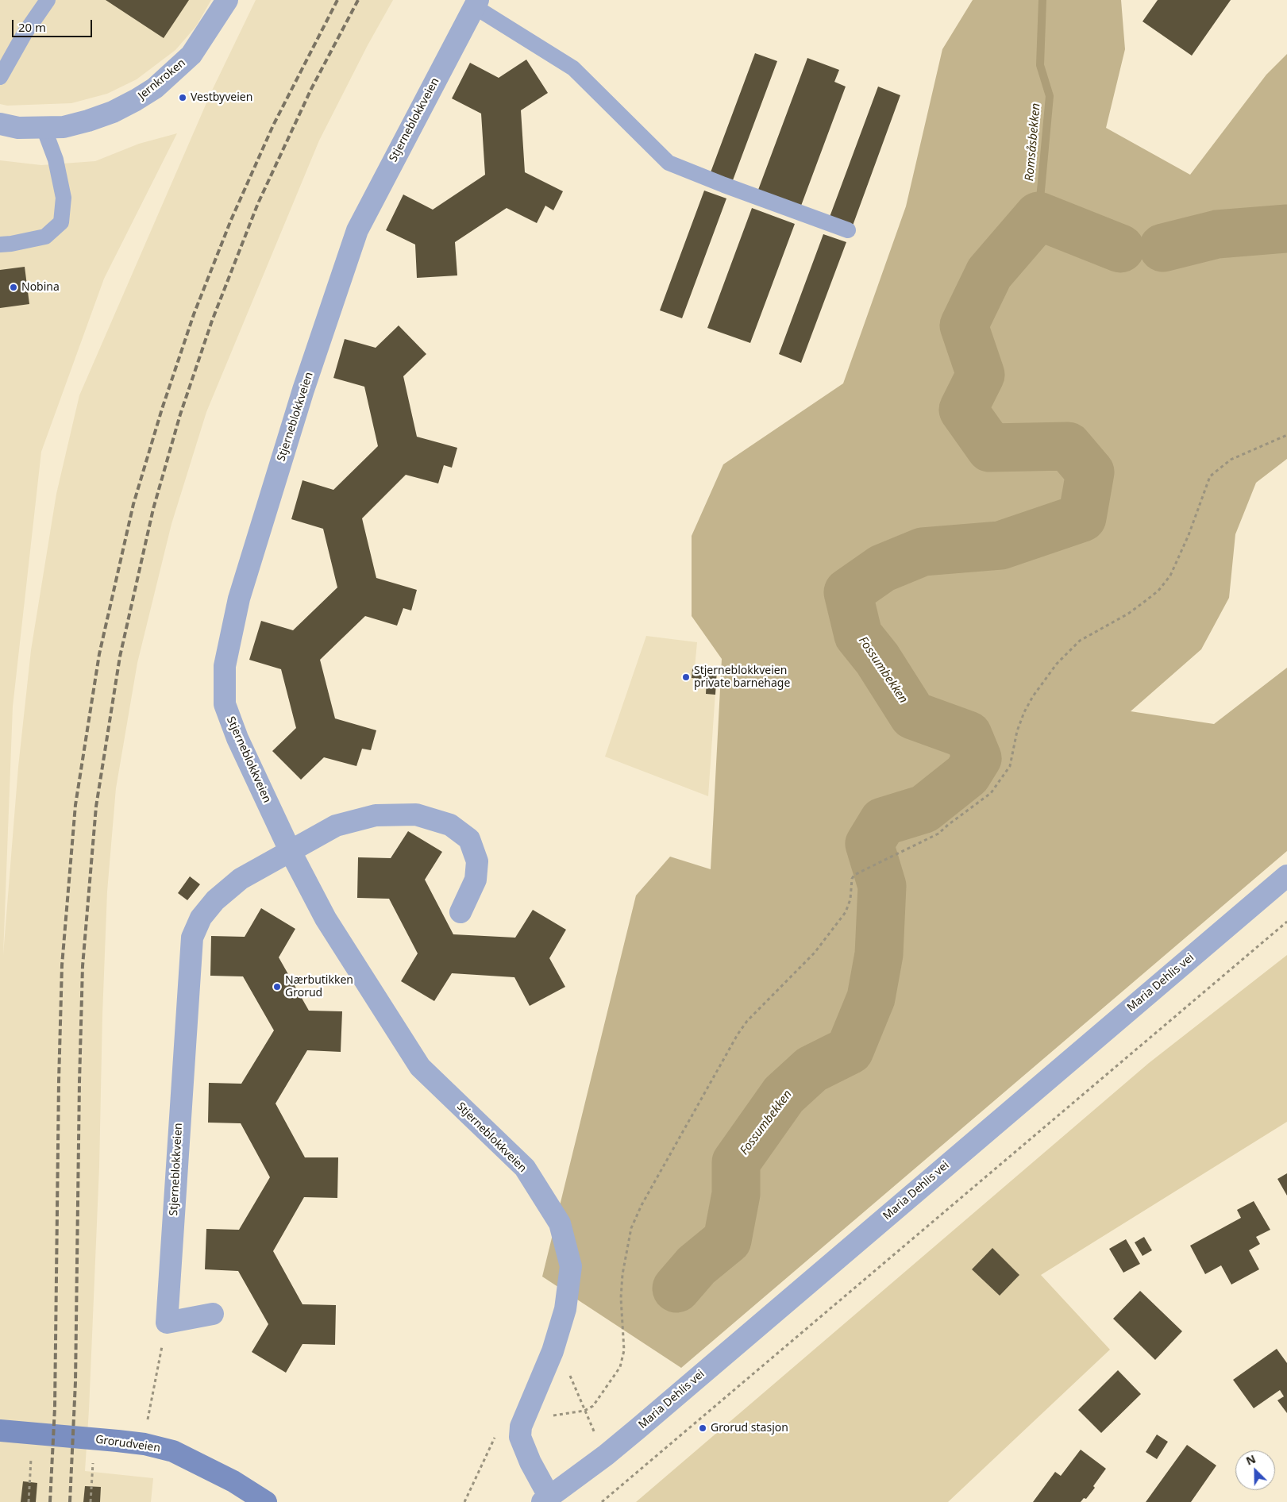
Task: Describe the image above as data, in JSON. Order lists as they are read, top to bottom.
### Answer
{
  "streets": {
    "main road": ["Grorudveien"],
    "street": ["Jernkroken", "Stjerneblokkveien", "Maria Dehlis vei"]
  },
  "crossings": [
    ["Stjerneblokkveien", "Maria Dehlis vei"]
  ],
  "water": ["Romsåsbekken", "Fossumbekken"],
  "places": [
    "Vestbyveien",
    "Nobina",
    "Stjerneblokkveien private barnehage",
    "Nærbutikken Grorud",
    "Grorud stasjon"
  ],
  "scale_bar": "20 m",
  "north": "top left"
}
